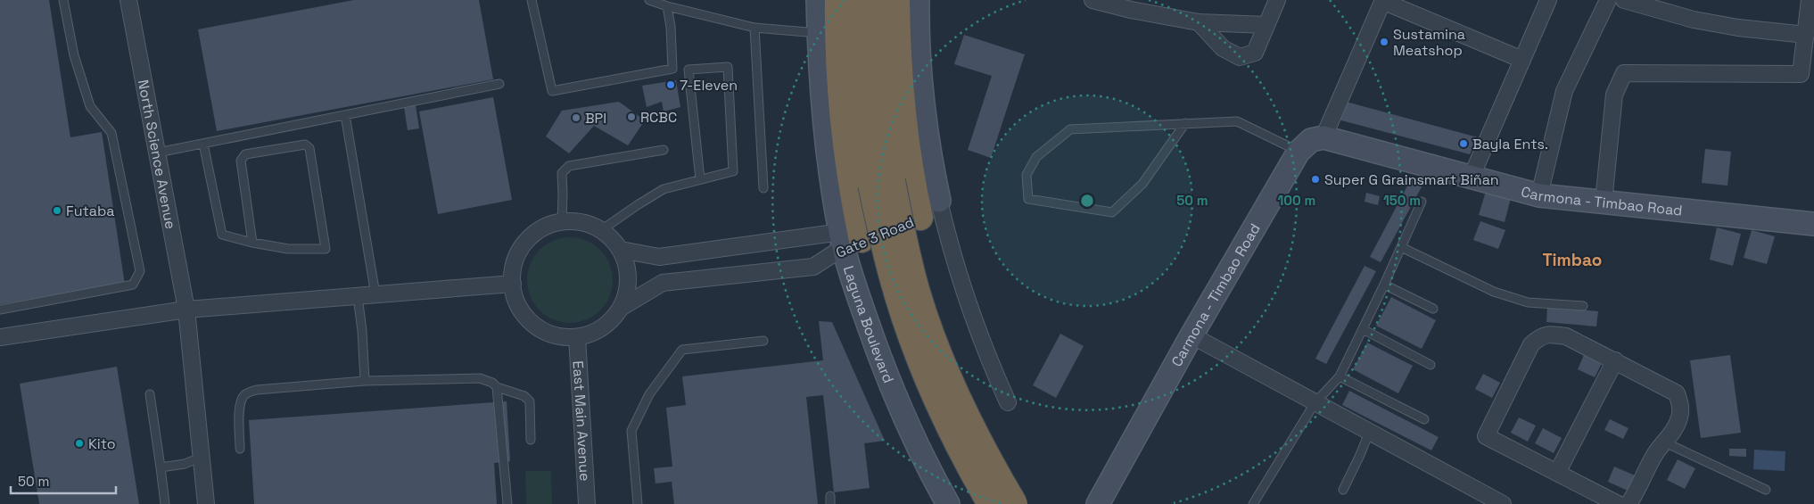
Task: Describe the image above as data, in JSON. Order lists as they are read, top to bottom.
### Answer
{
  "streets": {
    "main road": ["Carmona - Timbao Road", "Gate 3 Road", "Laguna Boulevard"],
    "street": ["North Science Avenue", "East Main Avenue"]
  },
  "crossings": [
    ["Gate 3 Road", "Laguna Boulevard"],
    ["Gate 3 Road", "East Main Avenue"]
  ],
  "districts": ["Timbao"],
  "places": [
    "Sustamina Meatshop",
    "7-Eleven",
    "RCBC",
    "BPI",
    "Bayla Ents.",
    "Super G Grainsmart Biñan",
    "Futaba",
    "Kito"
  ],
  "scale_bar": "50 m",
  "rings": ["50 m", "100 m", "150 m"]
}
